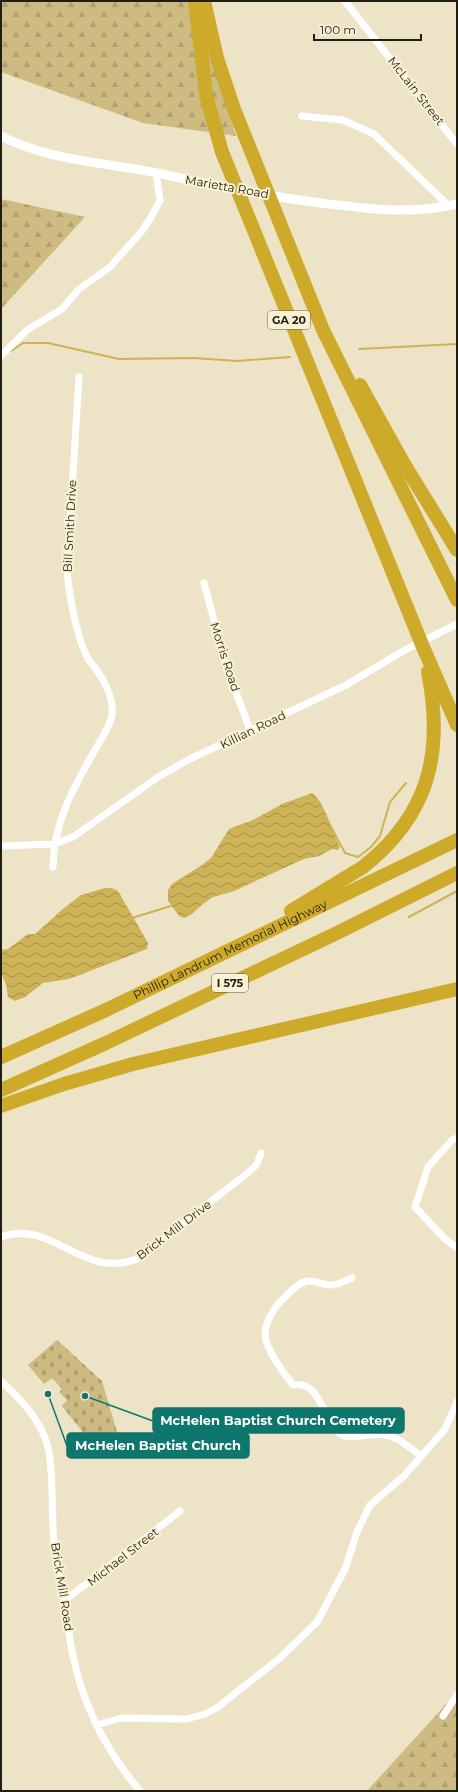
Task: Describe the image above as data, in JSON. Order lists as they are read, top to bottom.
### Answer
{
  "streets": {
    "highway": ["GA 20", "Phillip Landrum Memorial Highway", "I 575"],
    "street": [
      "McLain Street",
      "Marietta Road",
      "Bill Smith Drive",
      "Morris Road",
      "Killian Road",
      "Brick Mill Drive",
      "Michael Street",
      "Brick Mill Road"
    ]
  },
  "crossings": [
    ["Bill Smith Drive", "Killian Road"],
    ["Morris Road", "Killian Road"],
    ["Michael Street", "Brick Mill Road"]
  ],
  "places": ["McHelen Baptist Church", "McHelen Baptist Church Cemetery"],
  "scale_bar": "100 m"
}
